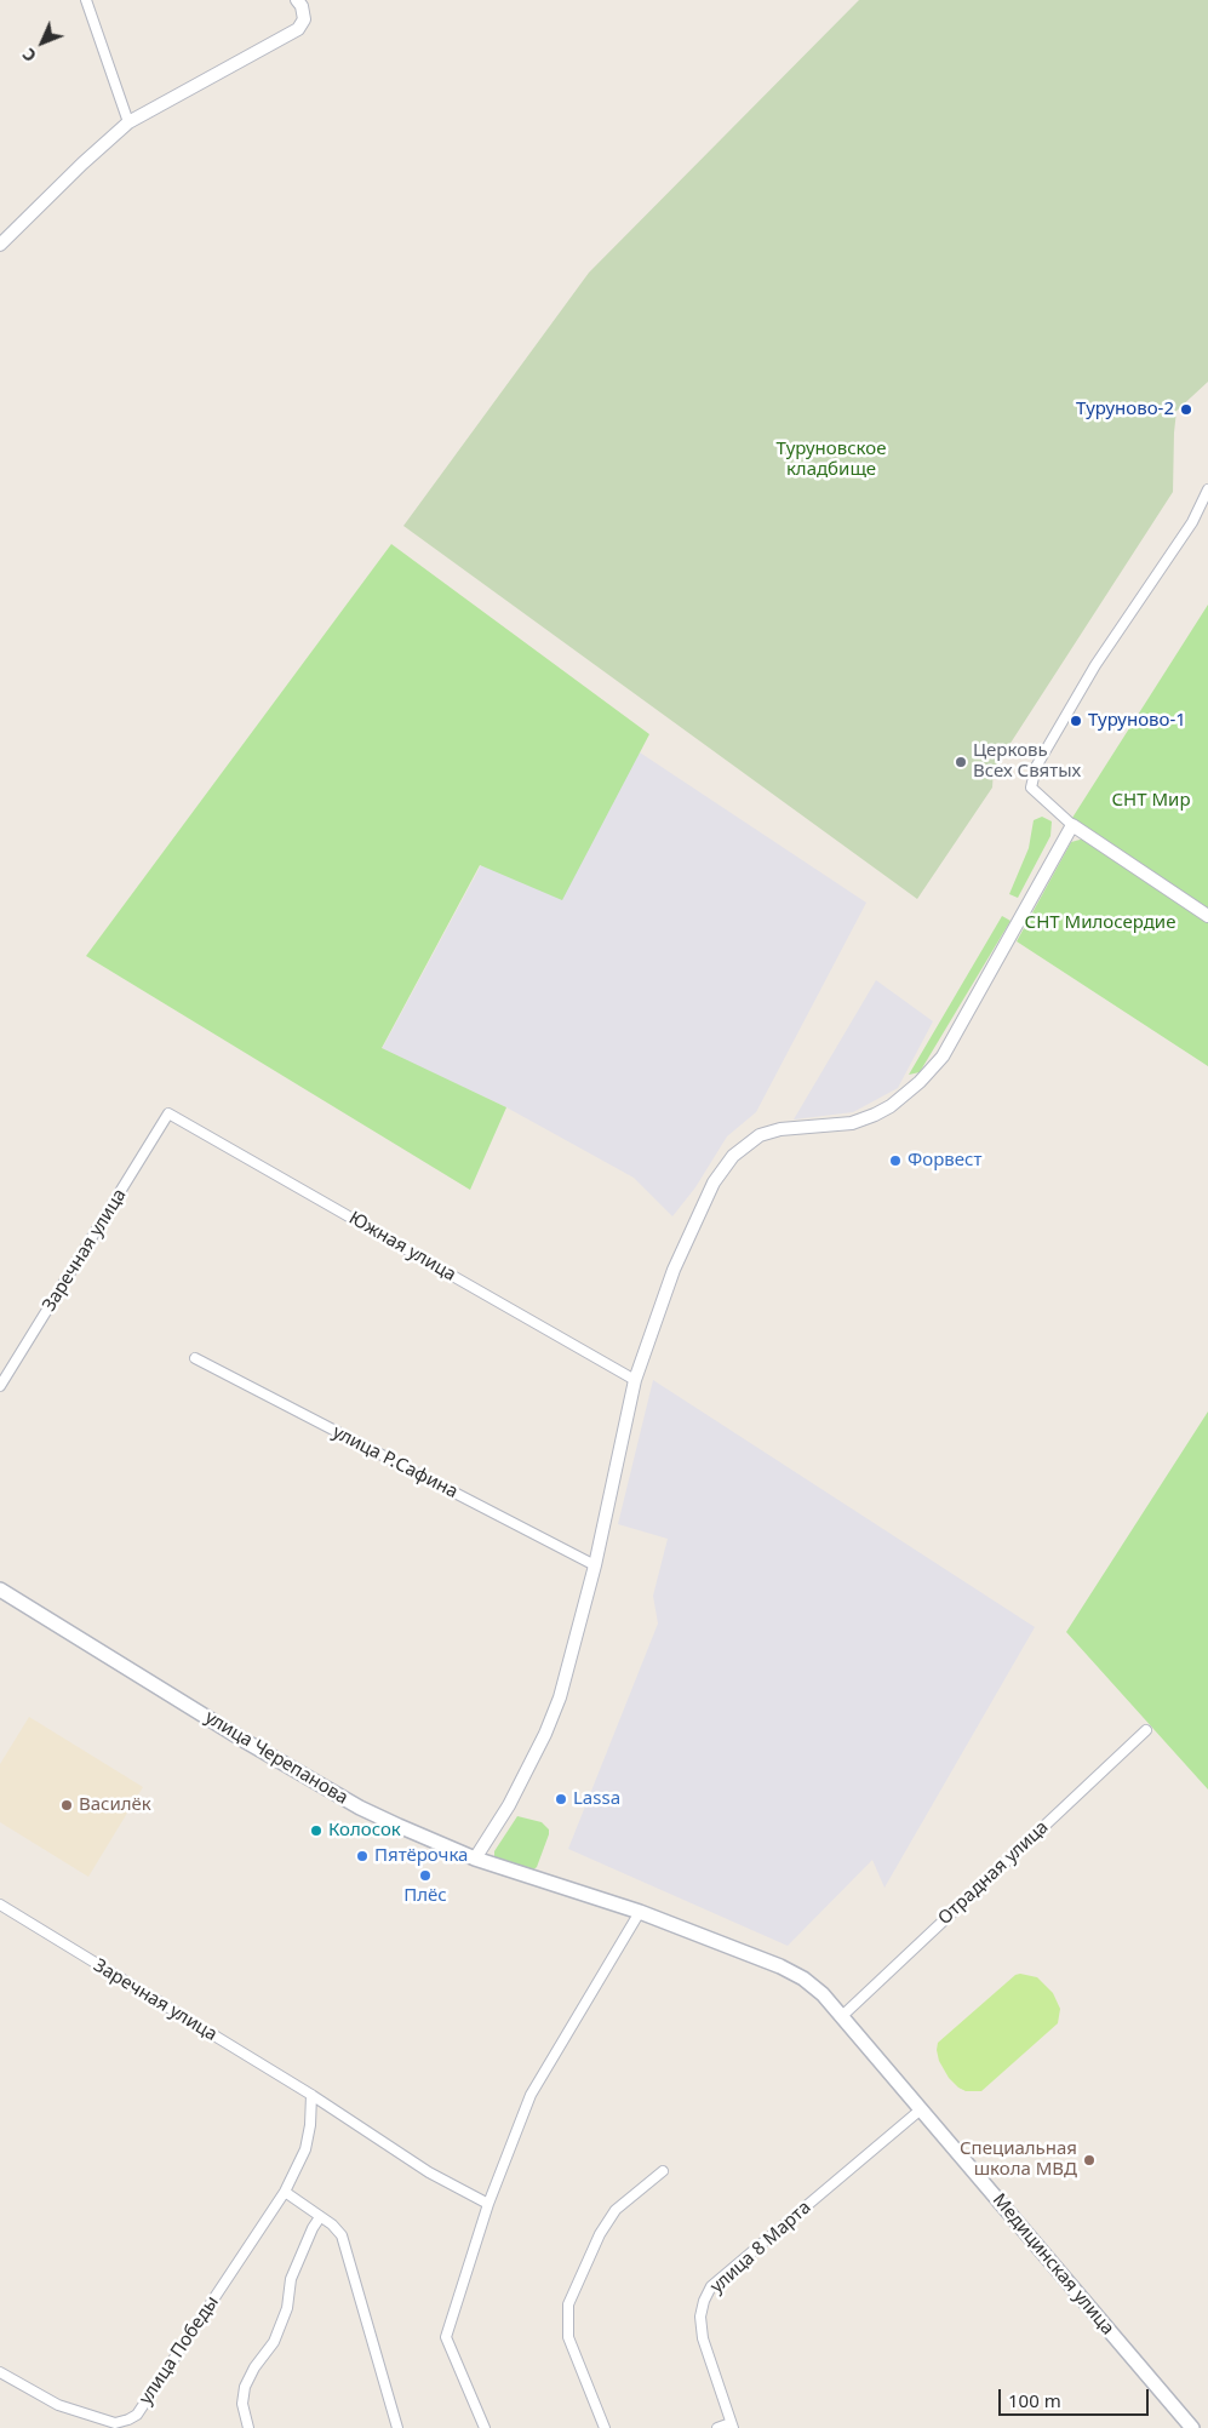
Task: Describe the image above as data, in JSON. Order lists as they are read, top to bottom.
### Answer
{
  "streets": {
    "main road": ["улица Черепанова", "Медицинская улица"],
    "street": [
      "Южная улица",
      "Заречная улица",
      "улица Р.Сафина",
      "Отрадная улица",
      "улица 8 Марта",
      "улица Победы"
    ]
  },
  "crossings": [
    ["Южная улица", "Заречная улица"],
    ["Заречная улица", "улица Победы"],
    ["улица Черепанова", "Отрадная улица"],
    ["улица Черепанова", "Медицинская улица"],
    ["улица 8 Марта", "Медицинская улица"]
  ],
  "parks": ["Туруновское кладбище", "СНТ Мир", "СНТ Милосердие"],
  "places": [
    "Туруново-2",
    "Туруново-1",
    "Церковь Всех Святых",
    "Форвест",
    "Lassa",
    "Василёк",
    "Колосок",
    "Пятёрочка",
    "Плёс",
    "Специальная школа МВД"
  ],
  "scale_bar": "100 m",
  "north": "bottom left"
}
